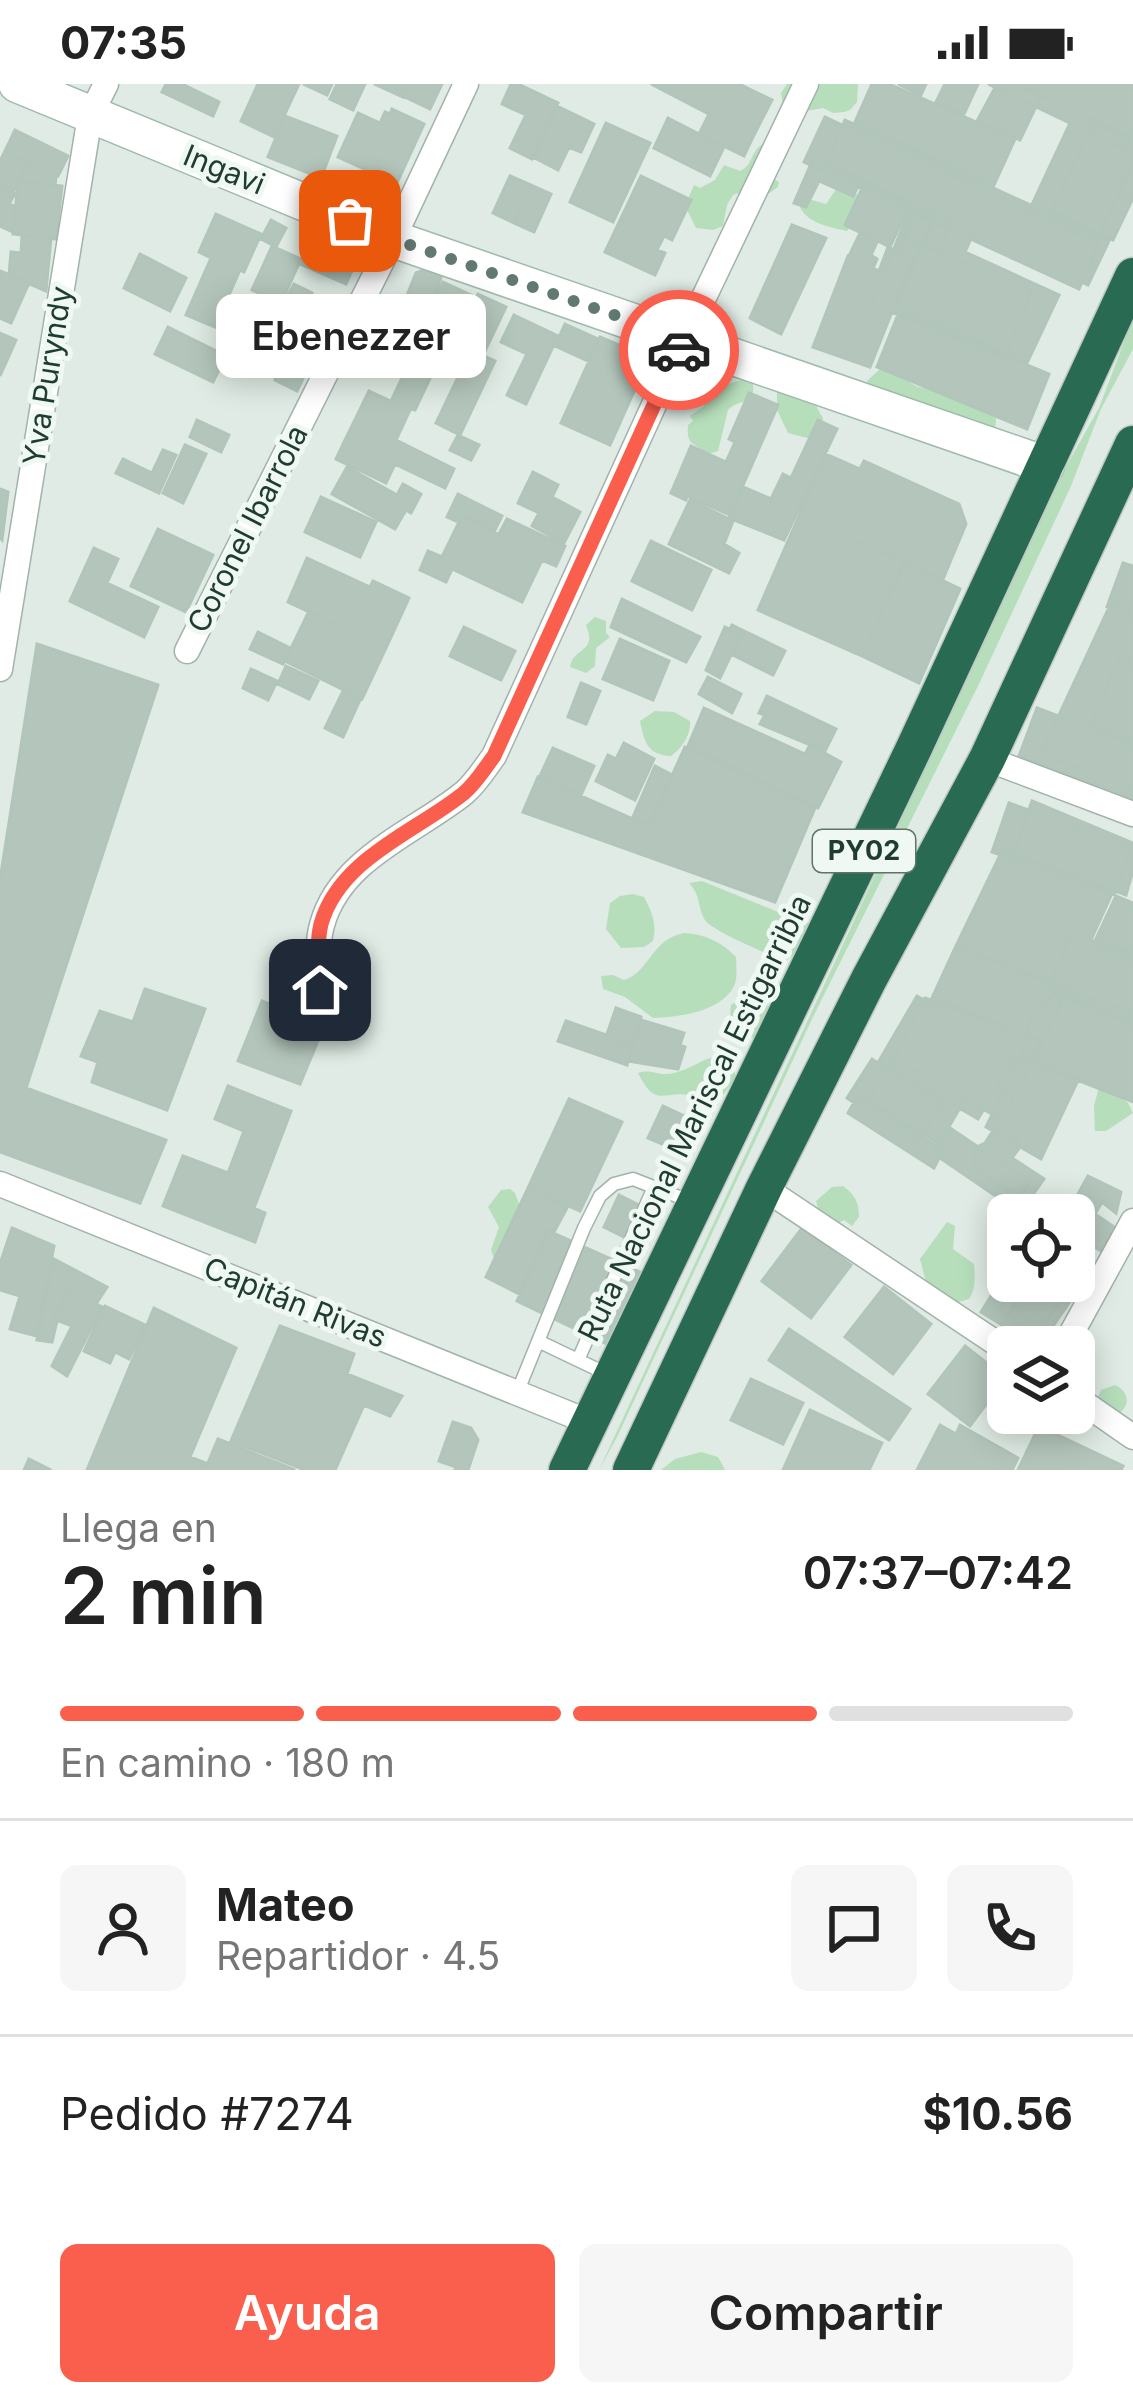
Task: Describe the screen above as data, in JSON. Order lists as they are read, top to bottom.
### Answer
{
  "streets": {
    "highway": ["PY02", "Ruta Nacional Mariscal Estigarribia"],
    "street": [
      "Ingavi",
      "Yva Puryndy",
      "Coronel Ibarrola",
      "Capitán Rivas"
    ]
  },
  "crossings": [
    ["Ingavi", "Yva Puryndy"],
    ["Ingavi", "Coronel Ibarrola"],
    ["Ingavi", "Ruta Nacional Mariscal Estigarribia"],
    ["Ruta Nacional Mariscal Estigarribia", "Capitán Rivas"]
  ],
  "places": ["Ebenezzer"],
  "page": {
    "status": "07:35",
    "bubble": "Ebenezzer",
    "heading": ["2 min", "Llega en", "07:37–07:42"],
    "panel": [
      "Mateo",
      "Repartidor · 4.5",
      "Pedido #7274",
      "$10.56"
    ],
    "bar": "En camino · 180 m",
    "buttons": ["Ayuda", "Compartir"]
  }
}
